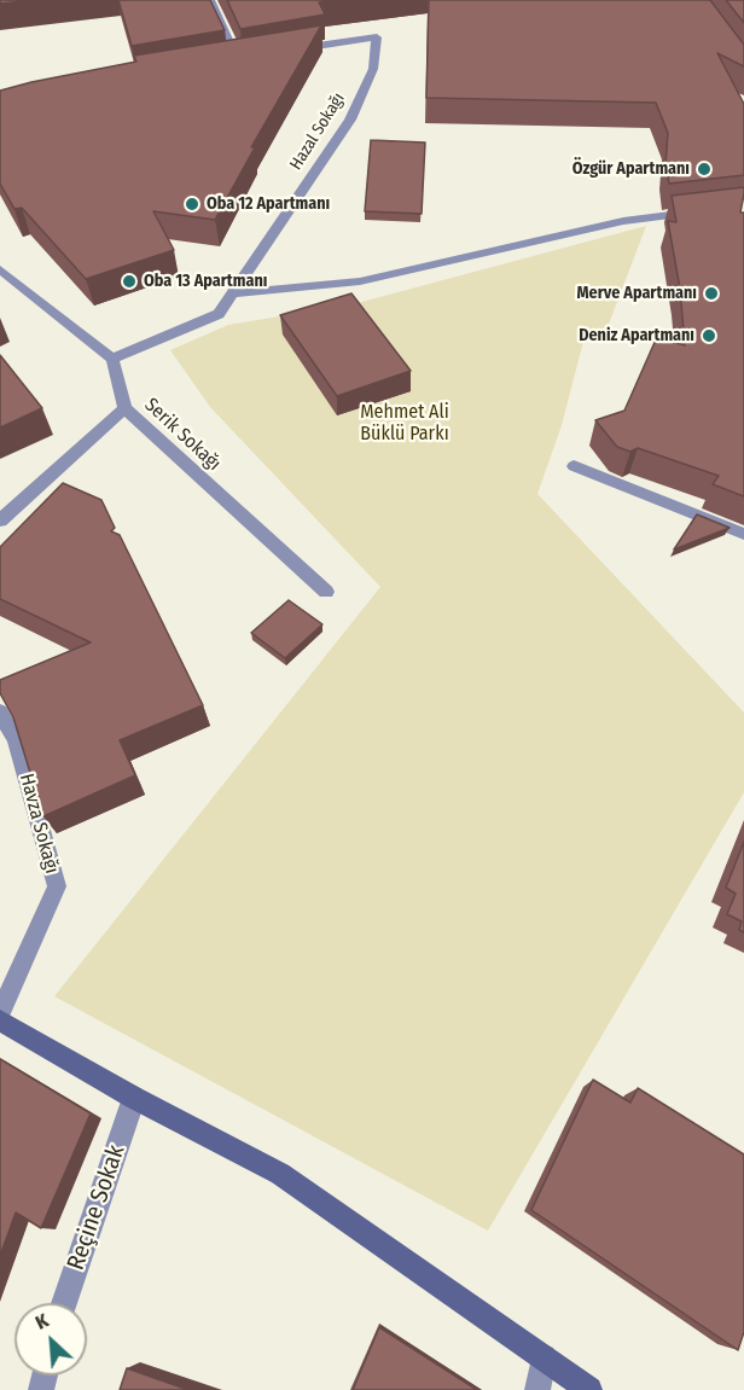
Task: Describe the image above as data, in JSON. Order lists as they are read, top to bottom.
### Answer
{
  "streets": {
    "street": [
      "Hazal Sokağı",
      "Serik Sokağı",
      "Havza Sokağı",
      "Reçine Sokak"
    ]
  },
  "crossings": [
    ["Hazal Sokağı", "Serik Sokağı"]
  ],
  "parks": ["Mehmet Ali Büklü Parkı"],
  "places": [
    "Özgür Apartmanı",
    "Oba 12 Apartmanı",
    "Oba 13 Apartmanı",
    "Merve Apartmanı",
    "Deniz Apartmanı"
  ],
  "north": "top left"
}
